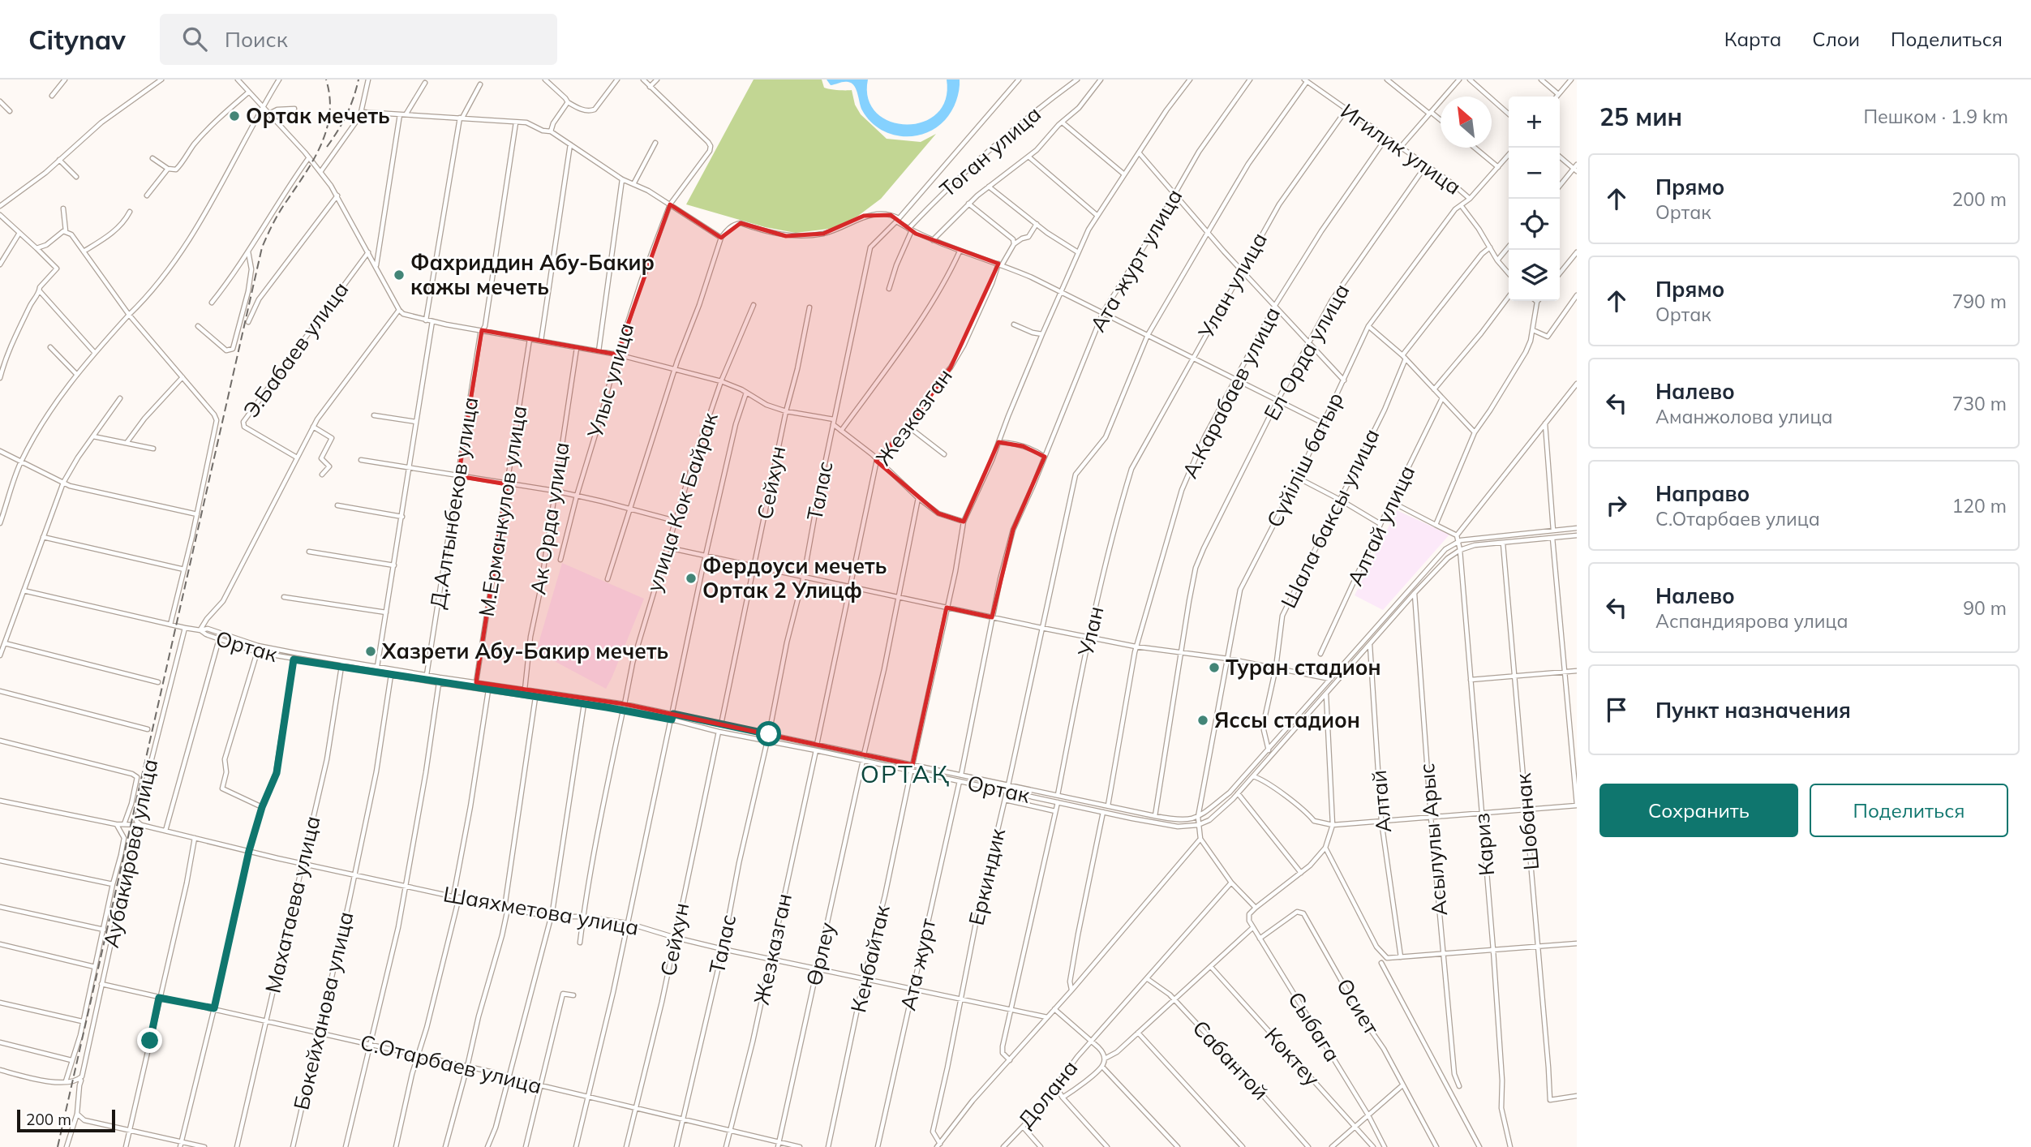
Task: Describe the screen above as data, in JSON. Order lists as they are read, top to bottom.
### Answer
{
  "streets": {
    "street": [
      "Игилик улица",
      "Тоган улица",
      "Ата журт улица",
      "Улан улица",
      "Э.Бабаев улица",
      "Ел Орда улица",
      "Улыс улица",
      "А.Карабаев улица",
      "Жезказган",
      "Сүйіліш батыр",
      "Сейхун",
      "Талас",
      "улица Кок Байрак",
      "Д.Алтынбеков улица",
      "М.Ерманкулов улица",
      "Ак Орда улица",
      "Шала баксы улица",
      "Алтай улица",
      "Улан",
      "Ортак",
      "Алтай",
      "Шобанак",
      "Асылулы Арыс",
      "Кариз",
      "Аубакирова улица",
      "Еркиндик",
      "Махатаева улица",
      "Шаяхметова улица",
      "Өрлеу",
      "Кенбайтак",
      "Ата журт",
      "Осиет",
      "Бокейханова улица",
      "Сыбага",
      "Коктеу",
      "Сабантой",
      "С.Отарбаев улица",
      "Долана"
    ]
  },
  "crossings": [
    ["Игилик улица", "Улан улица"],
    ["Игилик улица", "Ел Орда улица"],
    ["Игилик улица", "А.Карабаев улица"],
    ["Игилик улица", "Сүйіліш батыр"],
    ["Тоган улица", "Талас"],
    ["Улан улица", "Улан"],
    ["Ел Орда улица", "Ортак"],
    ["А.Карабаев улица", "Ортак"],
    ["Жезказган", "Ортак"],
    ["Жезказган", "Шаяхметова улица"],
    ["Жезказган", "С.Отарбаев улица"],
    ["Сүйіліш батыр", "Ортак"],
    ["Сейхун", "Ортак"],
    ["Сейхун", "Шаяхметова улица"],
    ["Сейхун", "С.Отарбаев улица"],
    ["Талас", "Ортак"],
    ["Талас", "Шаяхметова улица"],
    ["Талас", "С.Отарбаев улица"],
    ["улица Кок Байрак", "Ортак"],
    ["Д.Алтынбеков улица", "Ортак"],
    ["М.Ерманкулов улица", "Ортак"],
    ["Ак Орда улица", "Ортак"],
    ["Улан", "Ортак"],
    ["Ортак", "Аубакирова улица"],
    ["Ортак", "Еркиндик"],
    ["Ортак", "Махатаева улица"],
    ["Ортак", "Өрлеу"],
    ["Ортак", "Кенбайтак"],
    ["Ортак", "Ата журт"],
    ["Ортак", "Бокейханова улица"],
    ["Аубакирова улица", "Шаяхметова улица"],
    ["Аубакирова улица", "С.Отарбаев улица"],
    ["Еркиндик", "Шаяхметова улица"],
    ["Махатаева улица", "Шаяхметова улица"],
    ["Махатаева улица", "С.Отарбаев улица"],
    ["Шаяхметова улица", "Өрлеу"],
    ["Шаяхметова улица", "Кенбайтак"],
    ["Шаяхметова улица", "Ата журт"],
    ["Шаяхметова улица", "Бокейханова улица"],
    ["Өрлеу", "С.Отарбаев улица"],
    ["Осиет", "Сыбага"],
    ["Бокейханова улица", "С.Отарбаев улица"],
    ["Сабантой", "Долана"]
  ],
  "districts": ["ОРТАҚ"],
  "places": [
    "Ортак мечеть",
    "Фахриддин Абу-Бакир кажы мечеть",
    "Фердоуси мечеть Ортак 2 Улицф",
    "Хазрети Абу-Бакир мечеть",
    "Туран стадион",
    "Яссы стадион"
  ],
  "scale_bar": "200 m",
  "north": "top left",
  "page": {
    "header": "Citynav",
    "search": "Поиск",
    "nav": ["Карта", "Слои", "Поделиться"],
    "heading": ["25 мин", "Пешком · 1.9 km"],
    "map_buttons": ["+", "−"],
    "list": [
      ["Прямо", "Ортак", "200 m"],
      ["Прямо", "Ортак", "790 m"],
      ["Налево", "Аманжолова улица", "730 m"],
      ["Направо", "С.Отарбаев улица", "120 m"],
      ["Налево", "Аспандиярова улица", "90 m"],
      "Пункт назначения"
    ],
    "buttons": ["Сохранить", "Поделиться"],
    "scale": "200 m"
  }
}
